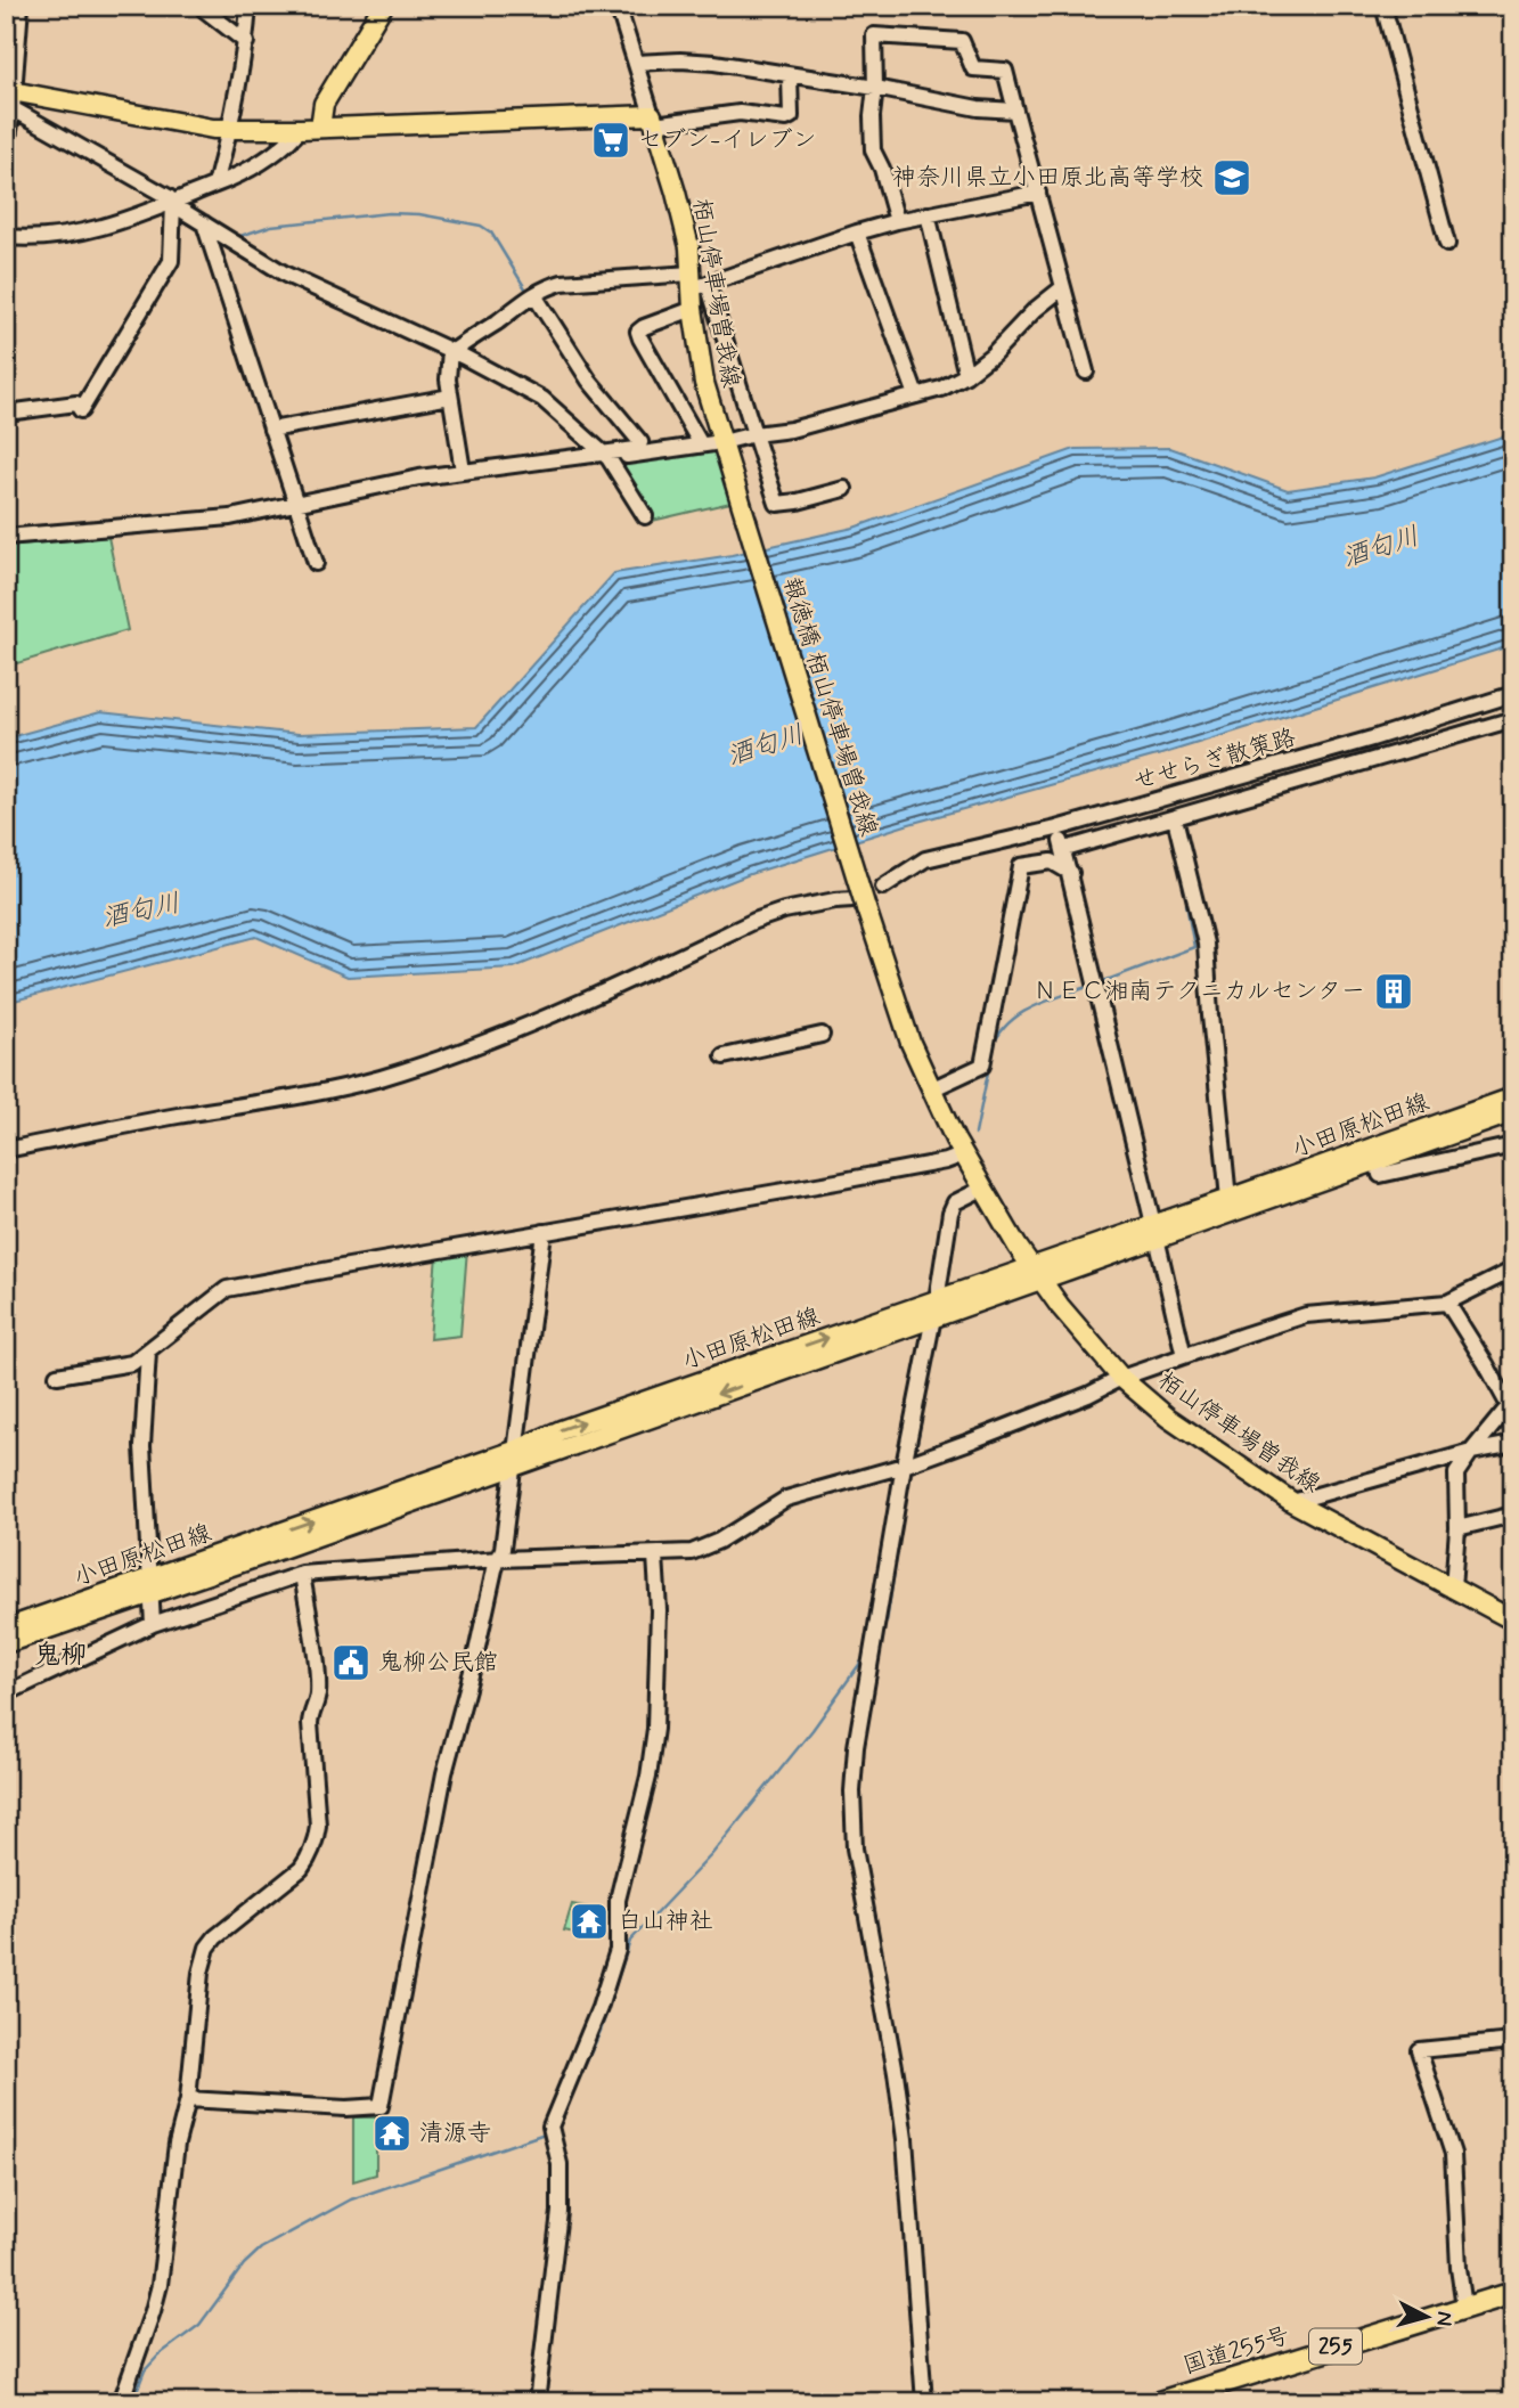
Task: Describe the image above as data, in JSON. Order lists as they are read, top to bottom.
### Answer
{
  "streets": {
    "highway": ["255", "国道255号"],
    "main road": ["栢山停車場曽我線", "報徳橋 栢山停車場曽我線", "小田原松田線"],
    "street": ["せせらぎ散策路"]
  },
  "crossings": [
    ["栢山停車場曽我線", "報徳橋 栢山停車場曽我線"],
    ["栢山停車場曽我線", "小田原松田線"]
  ],
  "districts": ["鬼柳"],
  "water": ["酒匂川"],
  "places": {
    "supermarket": ["セブン-イレブン"],
    "school or university": ["神奈川県立小田原北高等学校"],
    "building": ["ＮＥＣ湘南テクニカルセンター"],
    "public building": ["鬼柳公民館"],
    "temple": ["白山神社", "清源寺"]
  },
  "north": "right"
}
